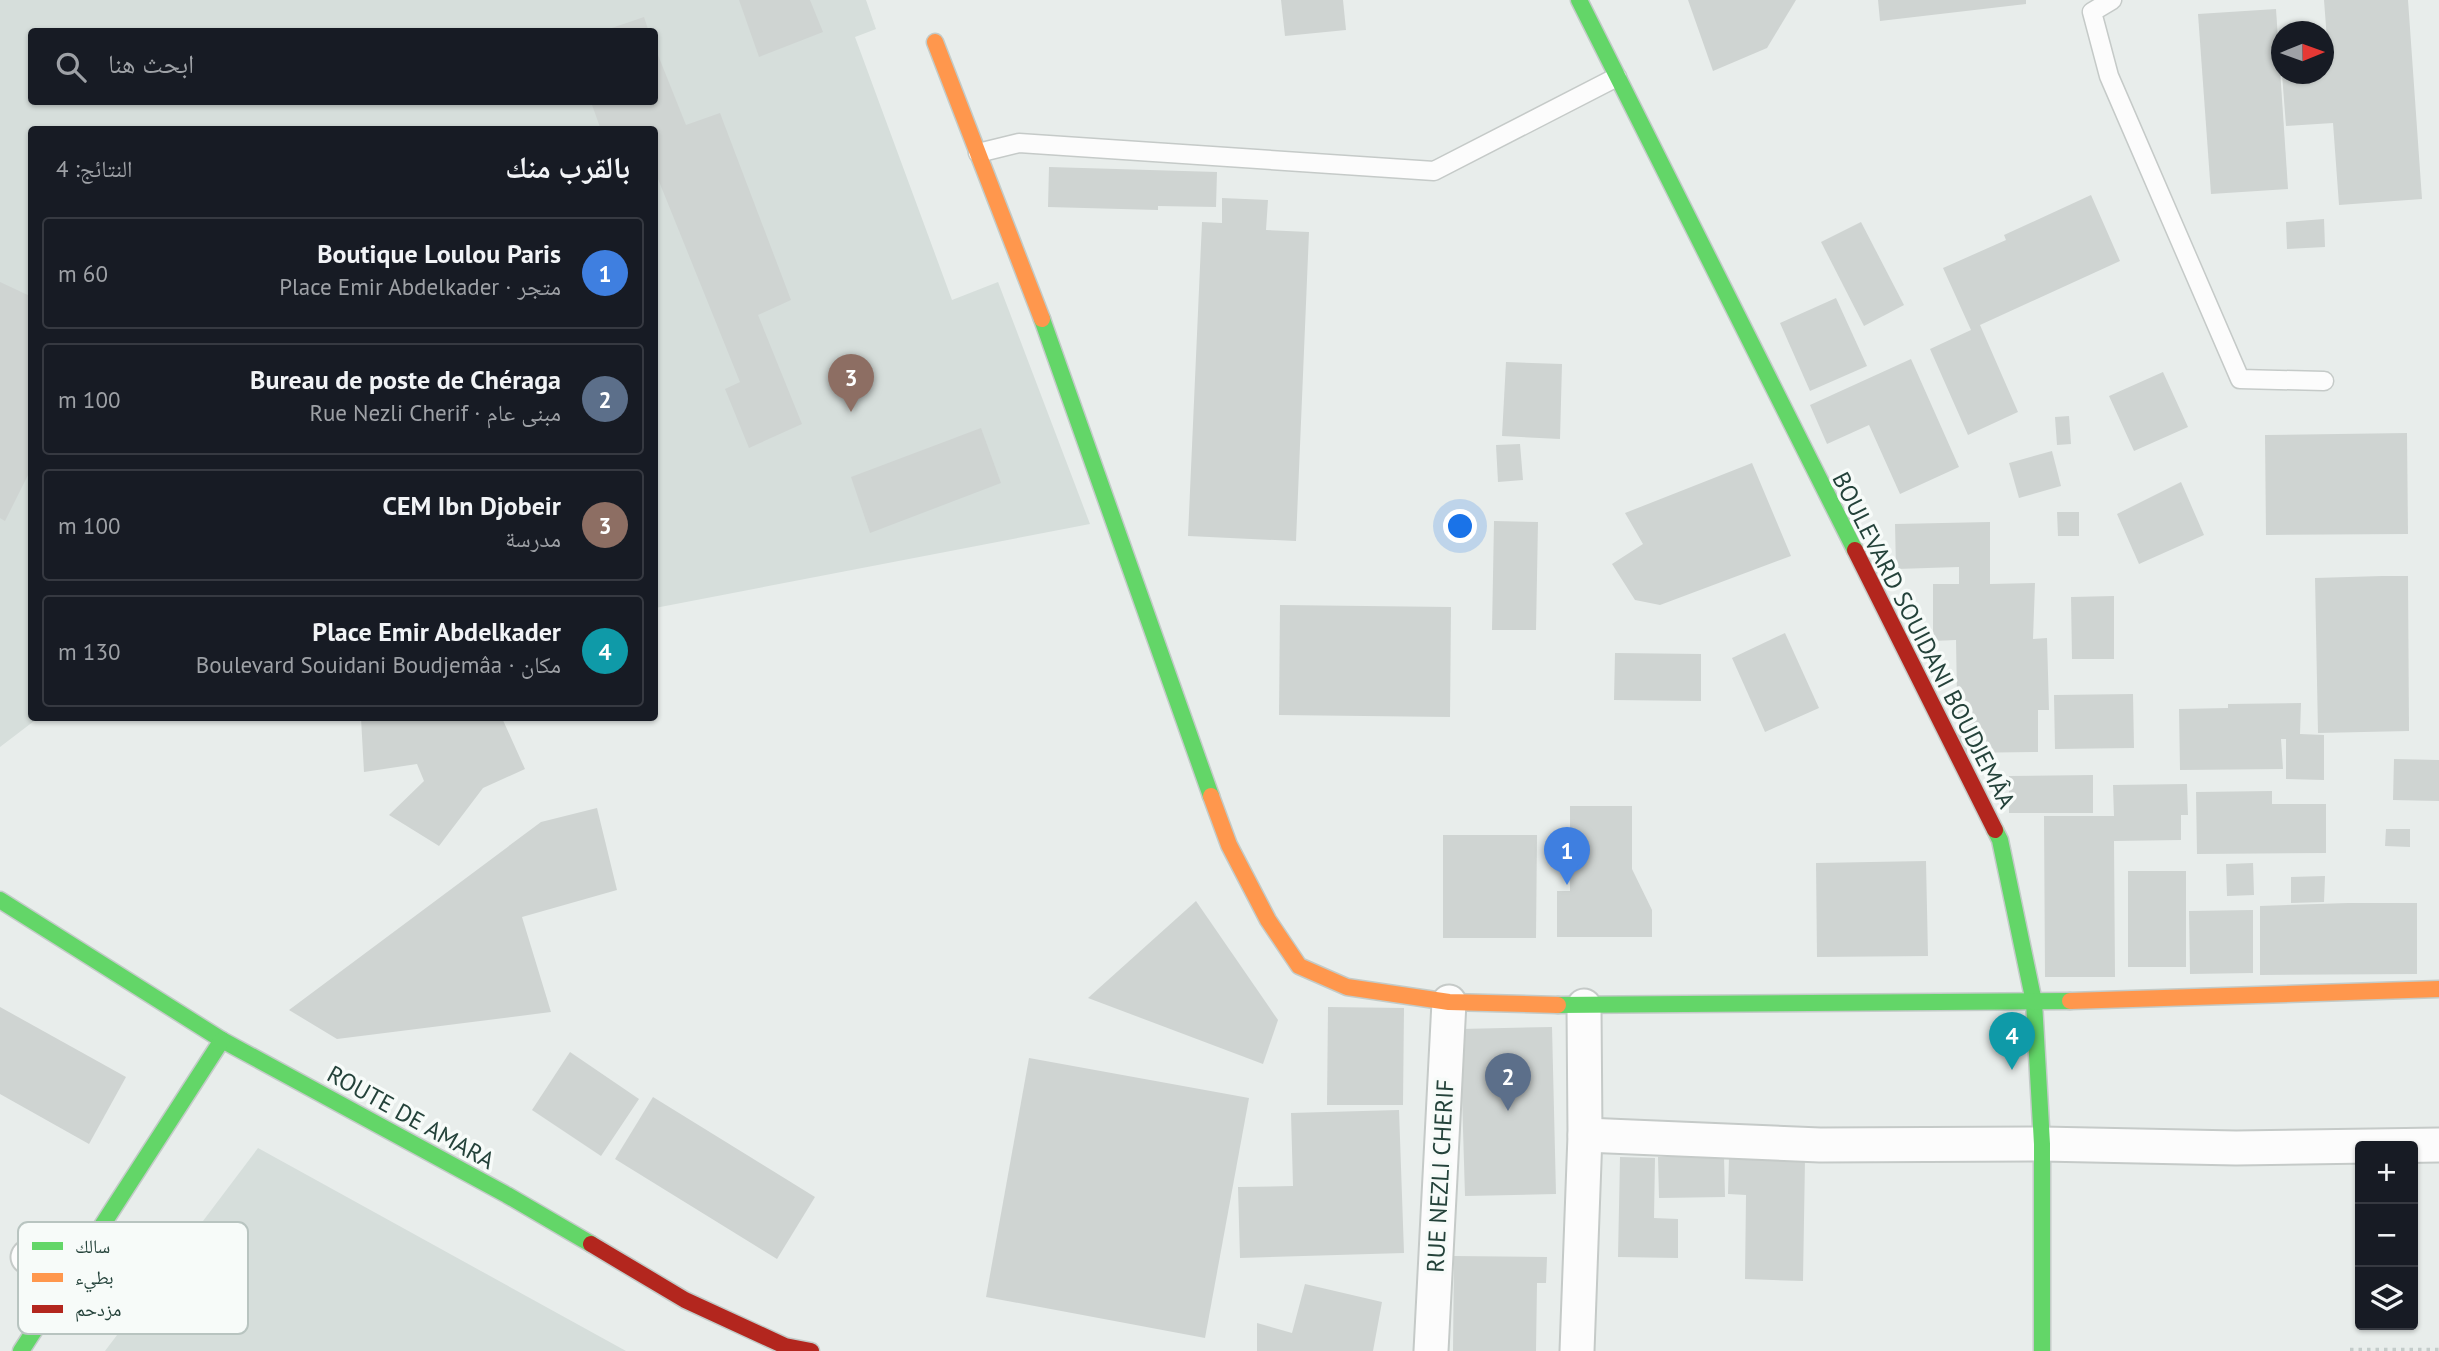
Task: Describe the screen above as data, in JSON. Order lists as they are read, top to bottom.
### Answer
{
  "streets": {
    "street": ["BOULEVARD SOUIDANI BOUDJEMÂA", "ROUTE DE AMARA", "RUE NEZLI CHERIF"]
  },
  "legend": ["سالك", "بطيء", "مزدحم"],
  "north": "right",
  "page": {
    "search": "ابحث هنا",
    "heading": ["بالقرب منك", "النتائج: 4"],
    "list": [
      {
        "mark": "1",
        "name": "Boutique Loulou Paris",
        "note": "متجر · Place Emir Abdelkader",
        "value": "60 m"
      },
      {
        "mark": "2",
        "name": "Bureau de poste de Chéraga",
        "note": "مبنى عام · Rue Nezli Cherif",
        "value": "100 m"
      },
      {
        "mark": "3",
        "name": "CEM Ibn Djobeir",
        "note": "مدرسة",
        "value": "100 m"
      },
      {
        "mark": "4",
        "name": "Place Emir Abdelkader",
        "note": "مكان · Boulevard Souidani Boudjemâa",
        "value": "130 m"
      }
    ],
    "pins": [
      "3",
      "1",
      "4",
      "2"
    ],
    "map_buttons": ["+", "−"]
  }
}
